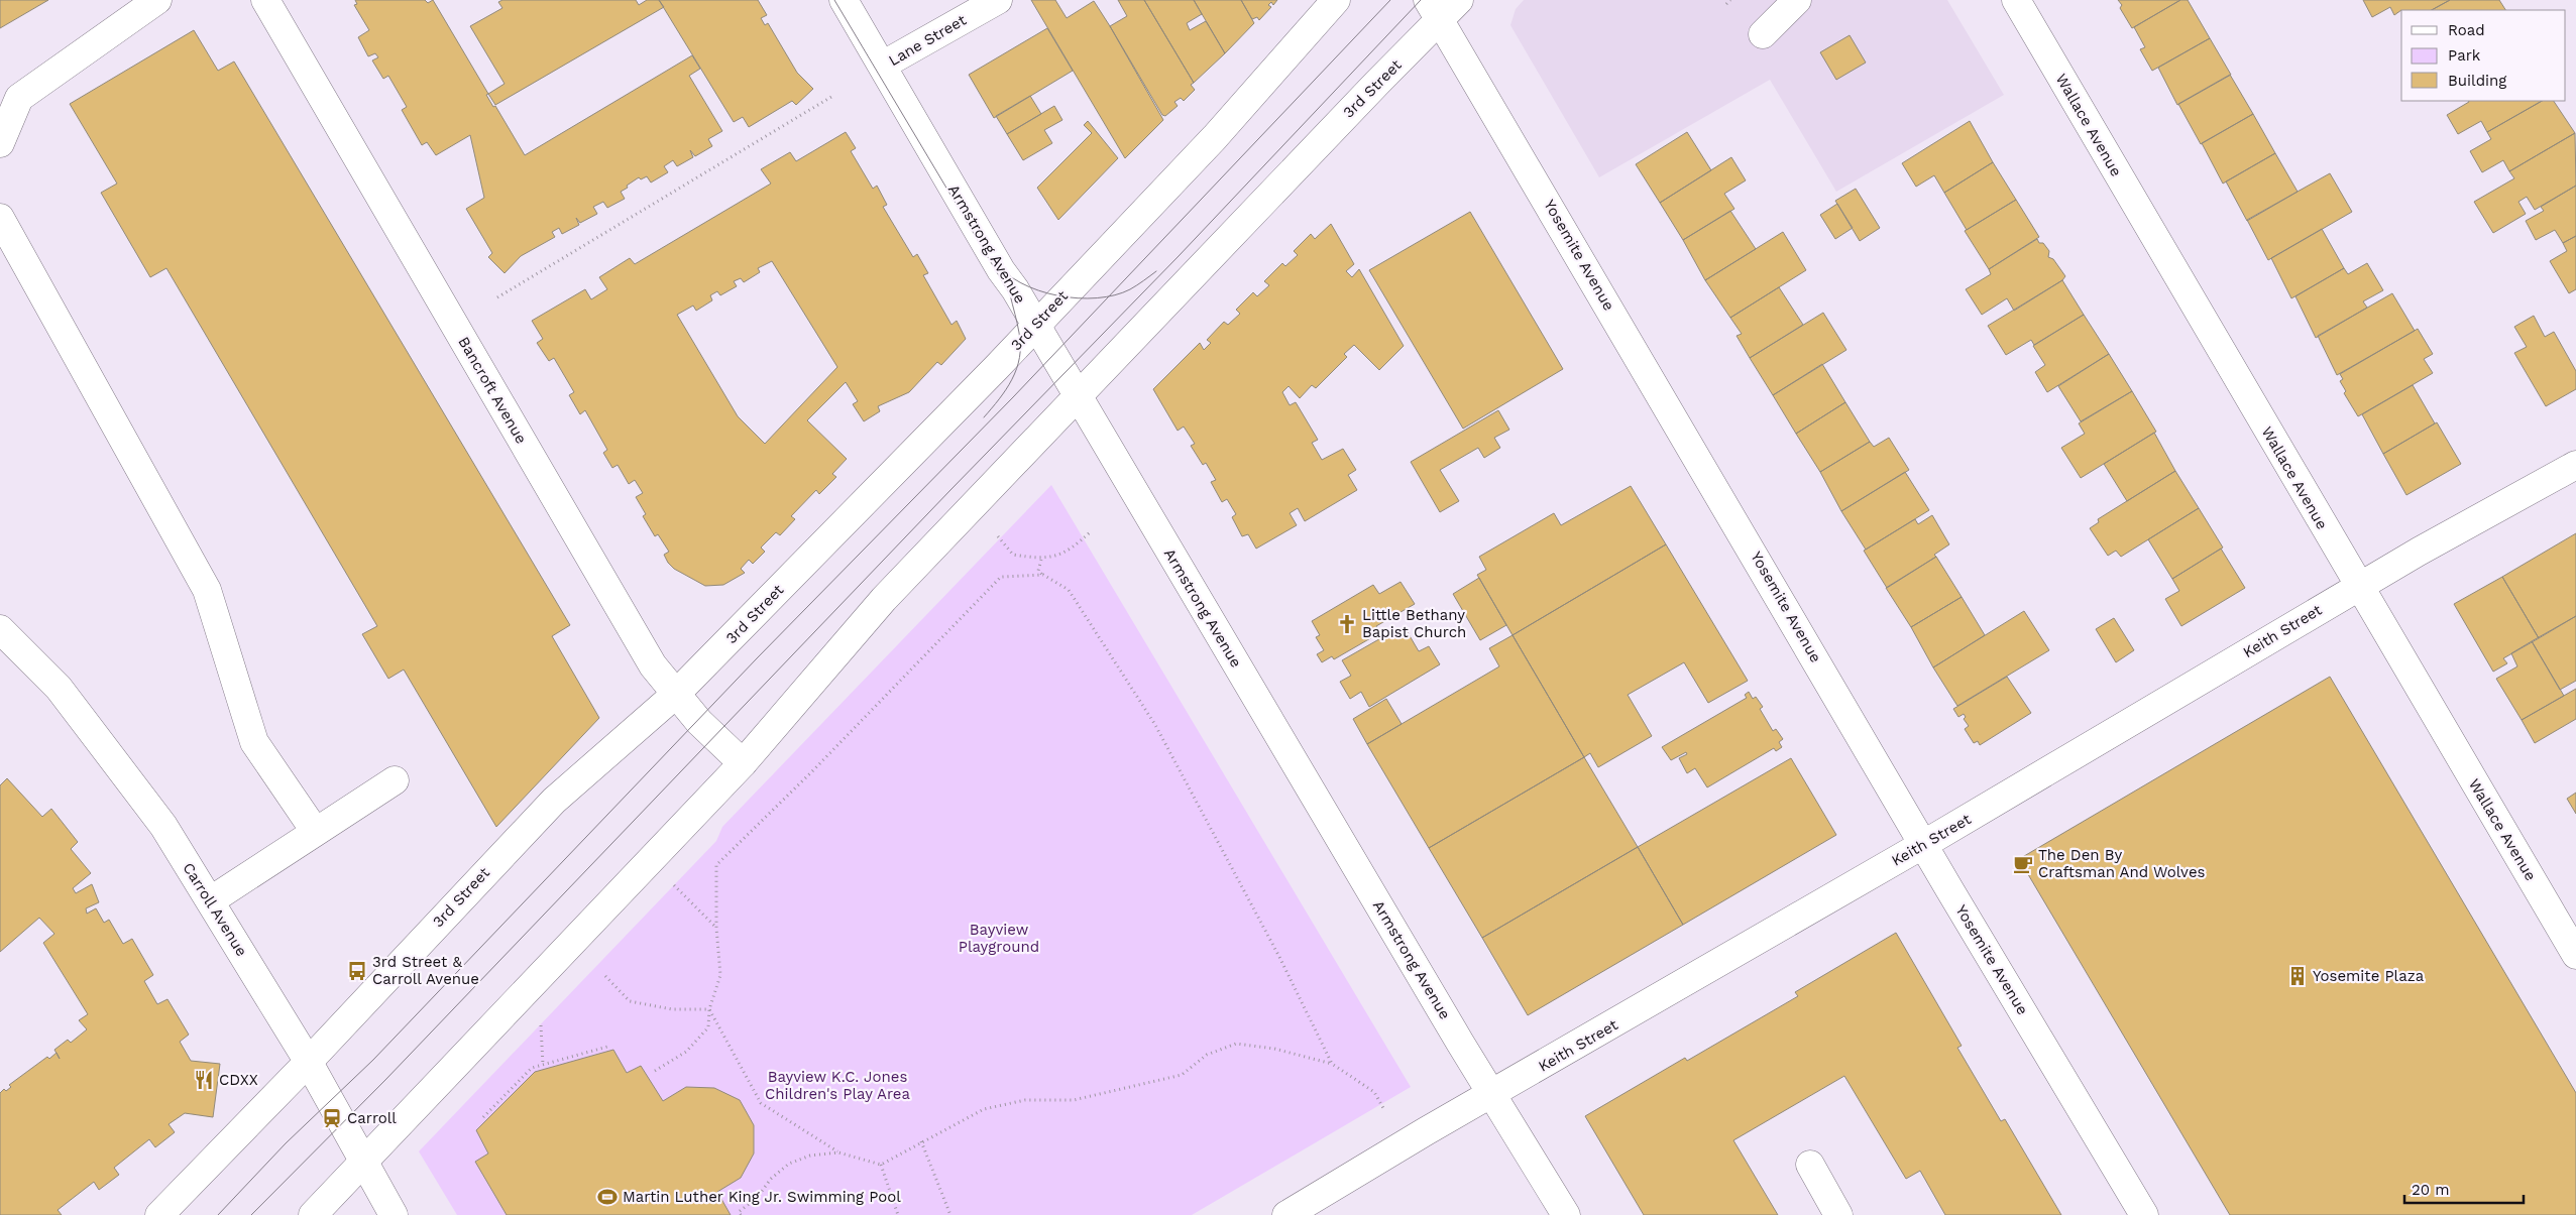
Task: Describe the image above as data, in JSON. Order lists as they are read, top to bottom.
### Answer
{
  "streets": {
    "street": [
      "Lane Street",
      "3rd Street",
      "Wallace Avenue",
      "Armstrong Avenue",
      "Yosemite Avenue",
      "Bancroft Avenue",
      "Keith Street",
      "Carroll Avenue"
    ]
  },
  "crossings": [
    ["Lane Street", "Armstrong Avenue"],
    ["3rd Street", "Armstrong Avenue"],
    ["3rd Street", "Yosemite Avenue"],
    ["3rd Street", "Bancroft Avenue"],
    ["3rd Street", "Carroll Avenue"],
    ["Wallace Avenue", "Keith Street"],
    ["Armstrong Avenue", "Keith Street"],
    ["Yosemite Avenue", "Keith Street"]
  ],
  "parks": ["Bayview Playground", "Bayview K.C. Jones Children's Play Area"],
  "places": {
    "church": ["Little Bethany Bapist Church"],
    "cafe": ["The Den By Craftsman And Wolves"],
    "bus stop": ["3rd Street & Carroll Avenue"],
    "building": ["Yosemite Plaza"],
    "restaurant": ["CDXX"],
    "station": ["Carroll"],
    "sports": ["Martin Luther King Jr. Swimming Pool"]
  },
  "legend": ["Road", "Park", "Building"],
  "scale_bar": "20 m"
}
